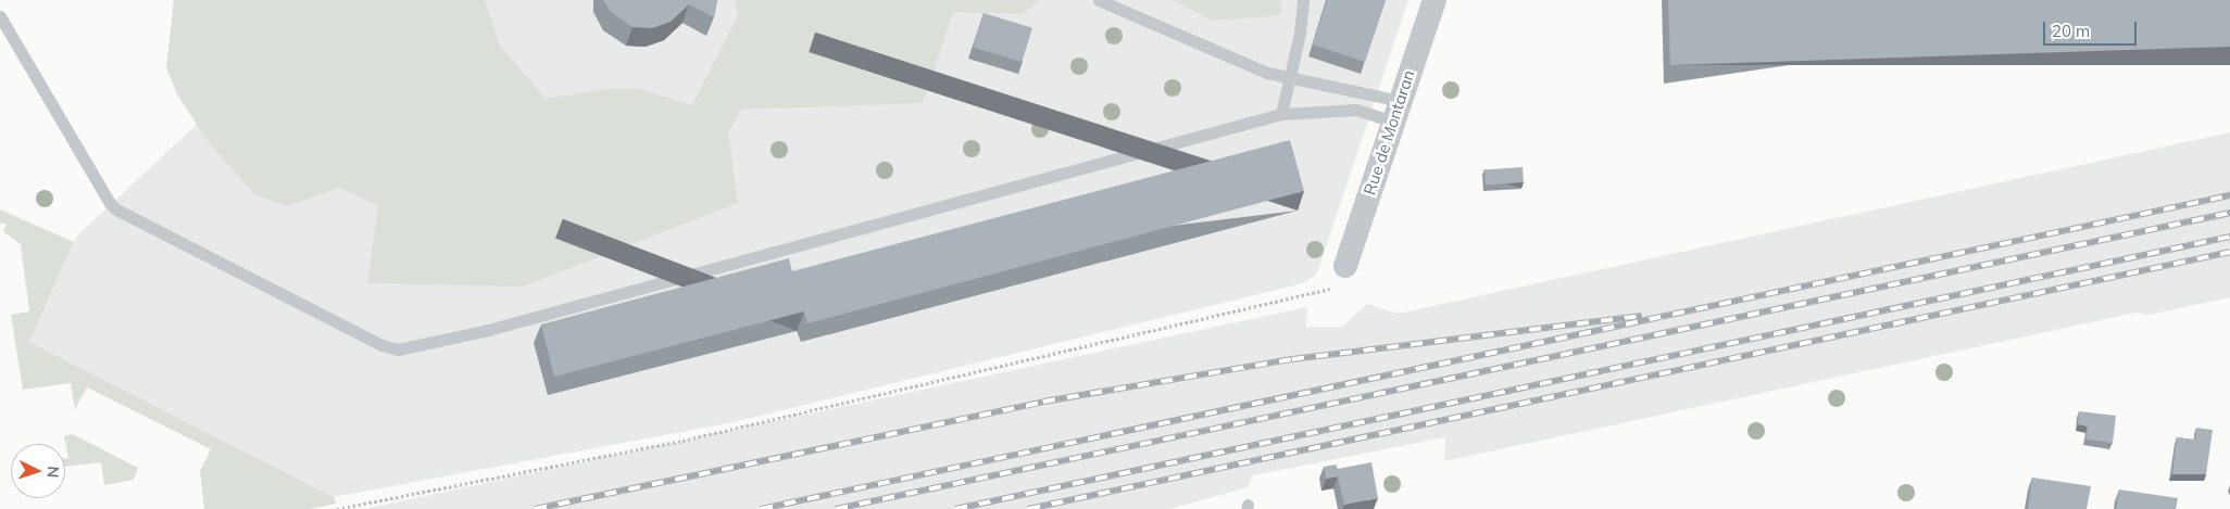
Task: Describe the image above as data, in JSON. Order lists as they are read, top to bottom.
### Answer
{
  "streets": {
    "street": ["Rue de Montaran"]
  },
  "scale_bar": "20 m",
  "north": "right"
}
